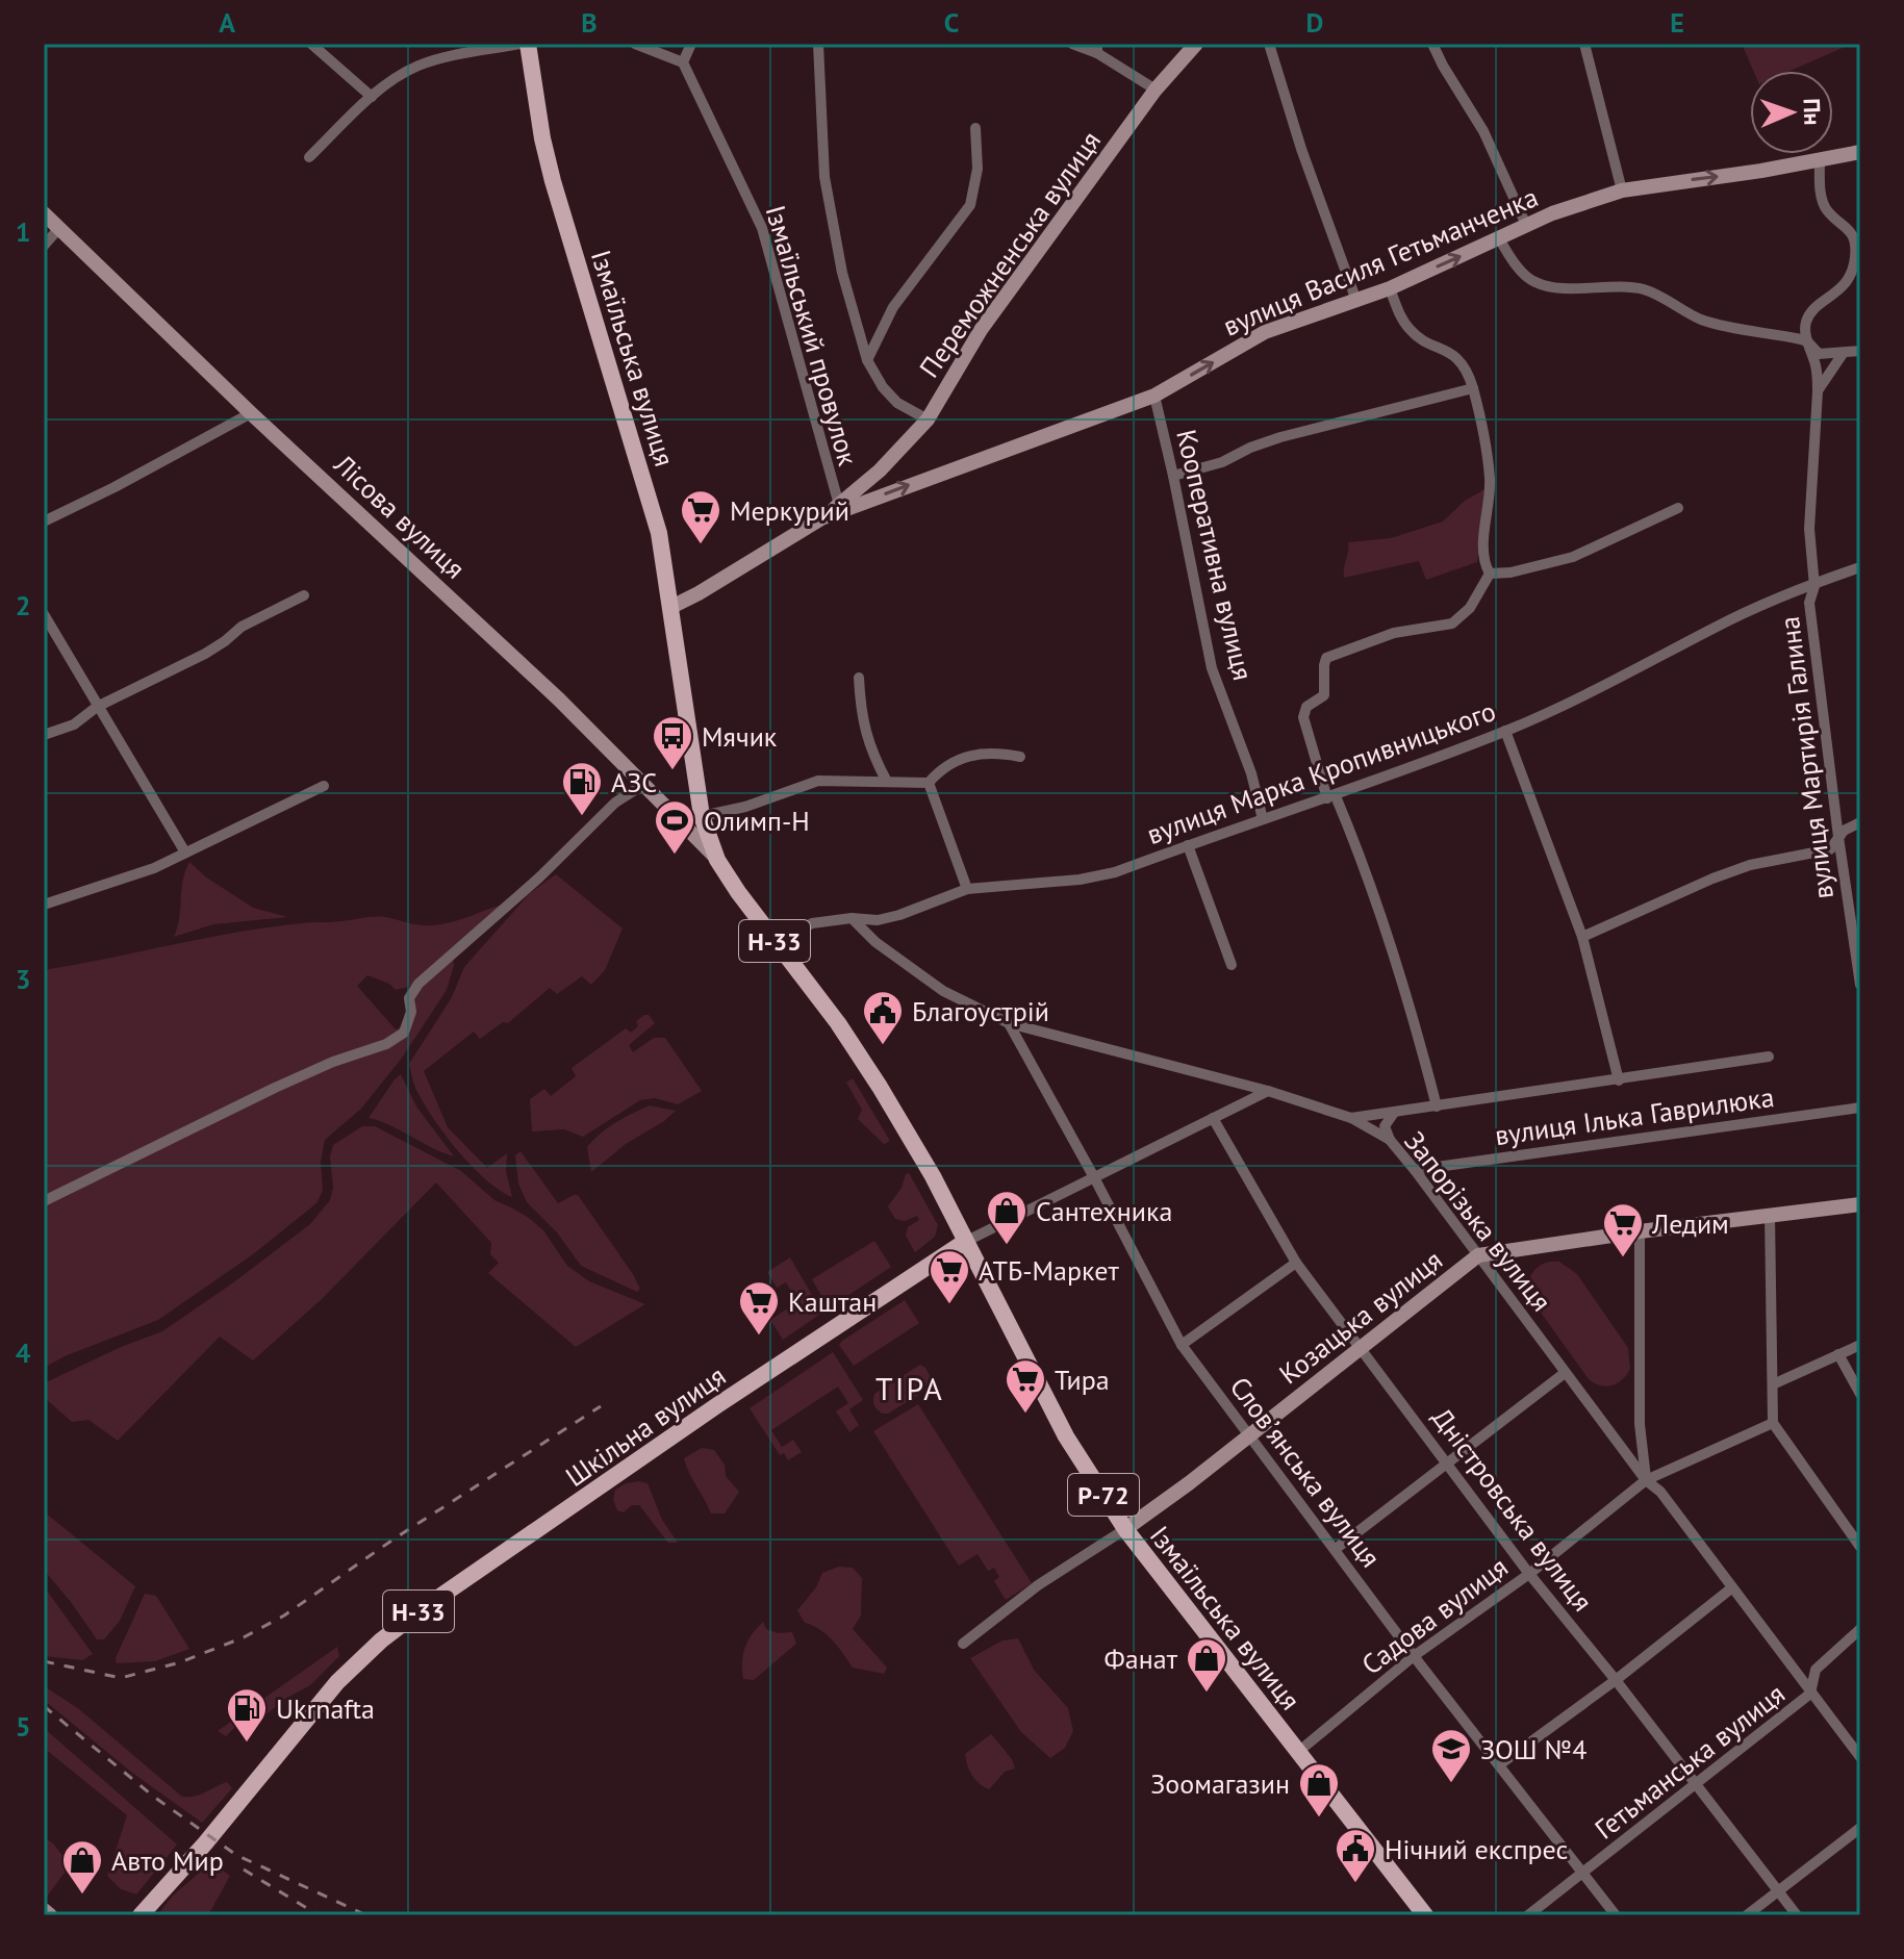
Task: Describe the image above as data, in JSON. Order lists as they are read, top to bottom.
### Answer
{
  "streets": {
    "main road": [
      "Ізмаїльська вулиця",
      "Н-33",
      "Шкільна вулиця",
      "Р-72"
    ],
    "street": [
      "Переможненська вулиця",
      "вулиця Василя Гетьманченка",
      "Ізмаїльський провулок",
      "Лісова вулиця",
      "Кооперативна вулиця",
      "вулиця Мартирія Галина",
      "вулиця Марка Кропивницького",
      "вулиця Ілька Гаврилюка",
      "Запорізька вулиця",
      "Козацька вулиця",
      "Словʼянська вулиця",
      "Дністровська вулиця",
      "Садова вулиця",
      "Гетьманська вулиця"
    ]
  },
  "crossings": [
    ["Переможненська вулиця", "вулиця Василя Гетьманченка"],
    ["Переможненська вулиця", "Ізмаїльський провулок"],
    ["вулиця Василя Гетьманченка", "Ізмаїльська вулиця"],
    ["вулиця Василя Гетьманченка", "Кооперативна вулиця"],
    ["Ізмаїльська вулиця", "Лісова вулиця"],
    ["Ізмаїльська вулиця", "вулиця Марка Кропивницького"],
    ["Ізмаїльська вулиця", "Козацька вулиця"],
    ["Ізмаїльська вулиця", "Шкільна вулиця"],
    ["Ізмаїльська вулиця", "Садова вулиця"],
    ["Кооперативна вулиця", "вулиця Марка Кропивницького"],
    ["вулиця Мартирія Галина", "вулиця Марка Кропивницького"],
    ["вулиця Марка Кропивницького", "Запорізька вулиця"],
    ["вулиця Ілька Гаврилюка", "Запорізька вулиця"],
    ["Запорізька вулиця", "Козацька вулиця"],
    ["Запорізька вулиця", "Шкільна вулиця"],
    ["Запорізька вулиця", "Словʼянська вулиця"],
    ["Запорізька вулиця", "Садова вулиця"],
    ["Запорізька вулиця", "Гетьманська вулиця"],
    ["Козацька вулиця", "Словʼянська вулиця"],
    ["Козацька вулиця", "Дністровська вулиця"],
    ["Шкільна вулиця", "Словʼянська вулиця"],
    ["Шкільна вулиця", "Дністровська вулиця"],
    ["Словʼянська вулиця", "Садова вулиця"],
    ["Словʼянська вулиця", "Гетьманська вулиця"],
    ["Дністровська вулиця", "Садова вулиця"],
    ["Дністровська вулиця", "Гетьманська вулиця"]
  ],
  "one_way": ["вулиця Василя Гетьманченка"],
  "districts": ["ТІРА"],
  "places": {
    "supermarket": [
      "Меркурий",
      "Ледим",
      "АТБ-Маркет",
      "Каштан",
      "Тира"
    ],
    "bus stop": ["Мячик"],
    "fuel station": ["АЗС", "Ukrnafta"],
    "sports": ["Олимп-Н"],
    "public building": ["Благоустрій", "Нічний експрес"],
    "shop": [
      "Сантехника",
      "Фанат",
      "Зоомагазин",
      "Авто Мир"
    ],
    "school or university": ["ЗОШ №4"]
  },
  "north": "right",
  "grid": {
    "columns": [
      "A",
      "B",
      "C",
      "D",
      "E"
    ],
    "rows": [
      "1",
      "2",
      "3",
      "4",
      "5"
    ]
  }
}
